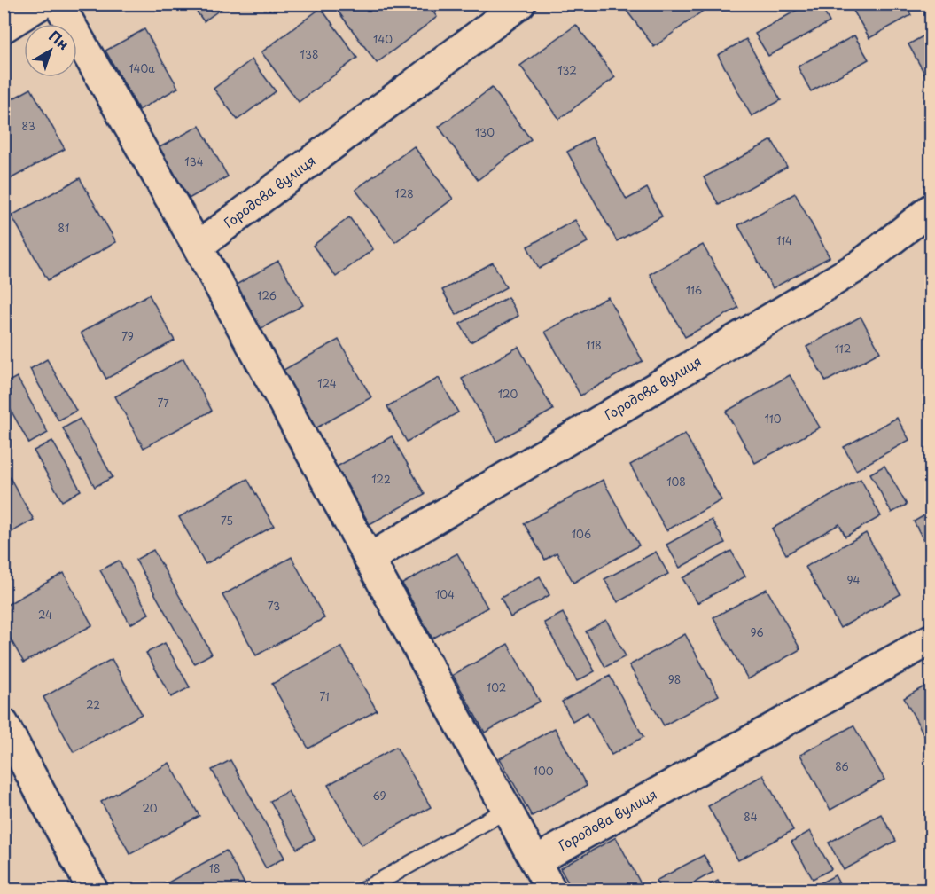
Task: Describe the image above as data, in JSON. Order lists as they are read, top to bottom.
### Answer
{
  "streets": {
    "street": ["Городова вулиця"]
  },
  "house_numbers": [
    "140",
    "138",
    "140а",
    "132",
    "83",
    "130",
    "134",
    "128",
    "81",
    "114",
    "116",
    "126",
    "79",
    "118",
    "112",
    "124",
    "120",
    "77",
    "110",
    "122",
    "108",
    "75",
    "106",
    "94",
    "104",
    "73",
    "24",
    "96",
    "98",
    "102",
    "71",
    "22",
    "86",
    "100",
    "69",
    "20",
    "84",
    "18"
  ],
  "north": "top right"
}
